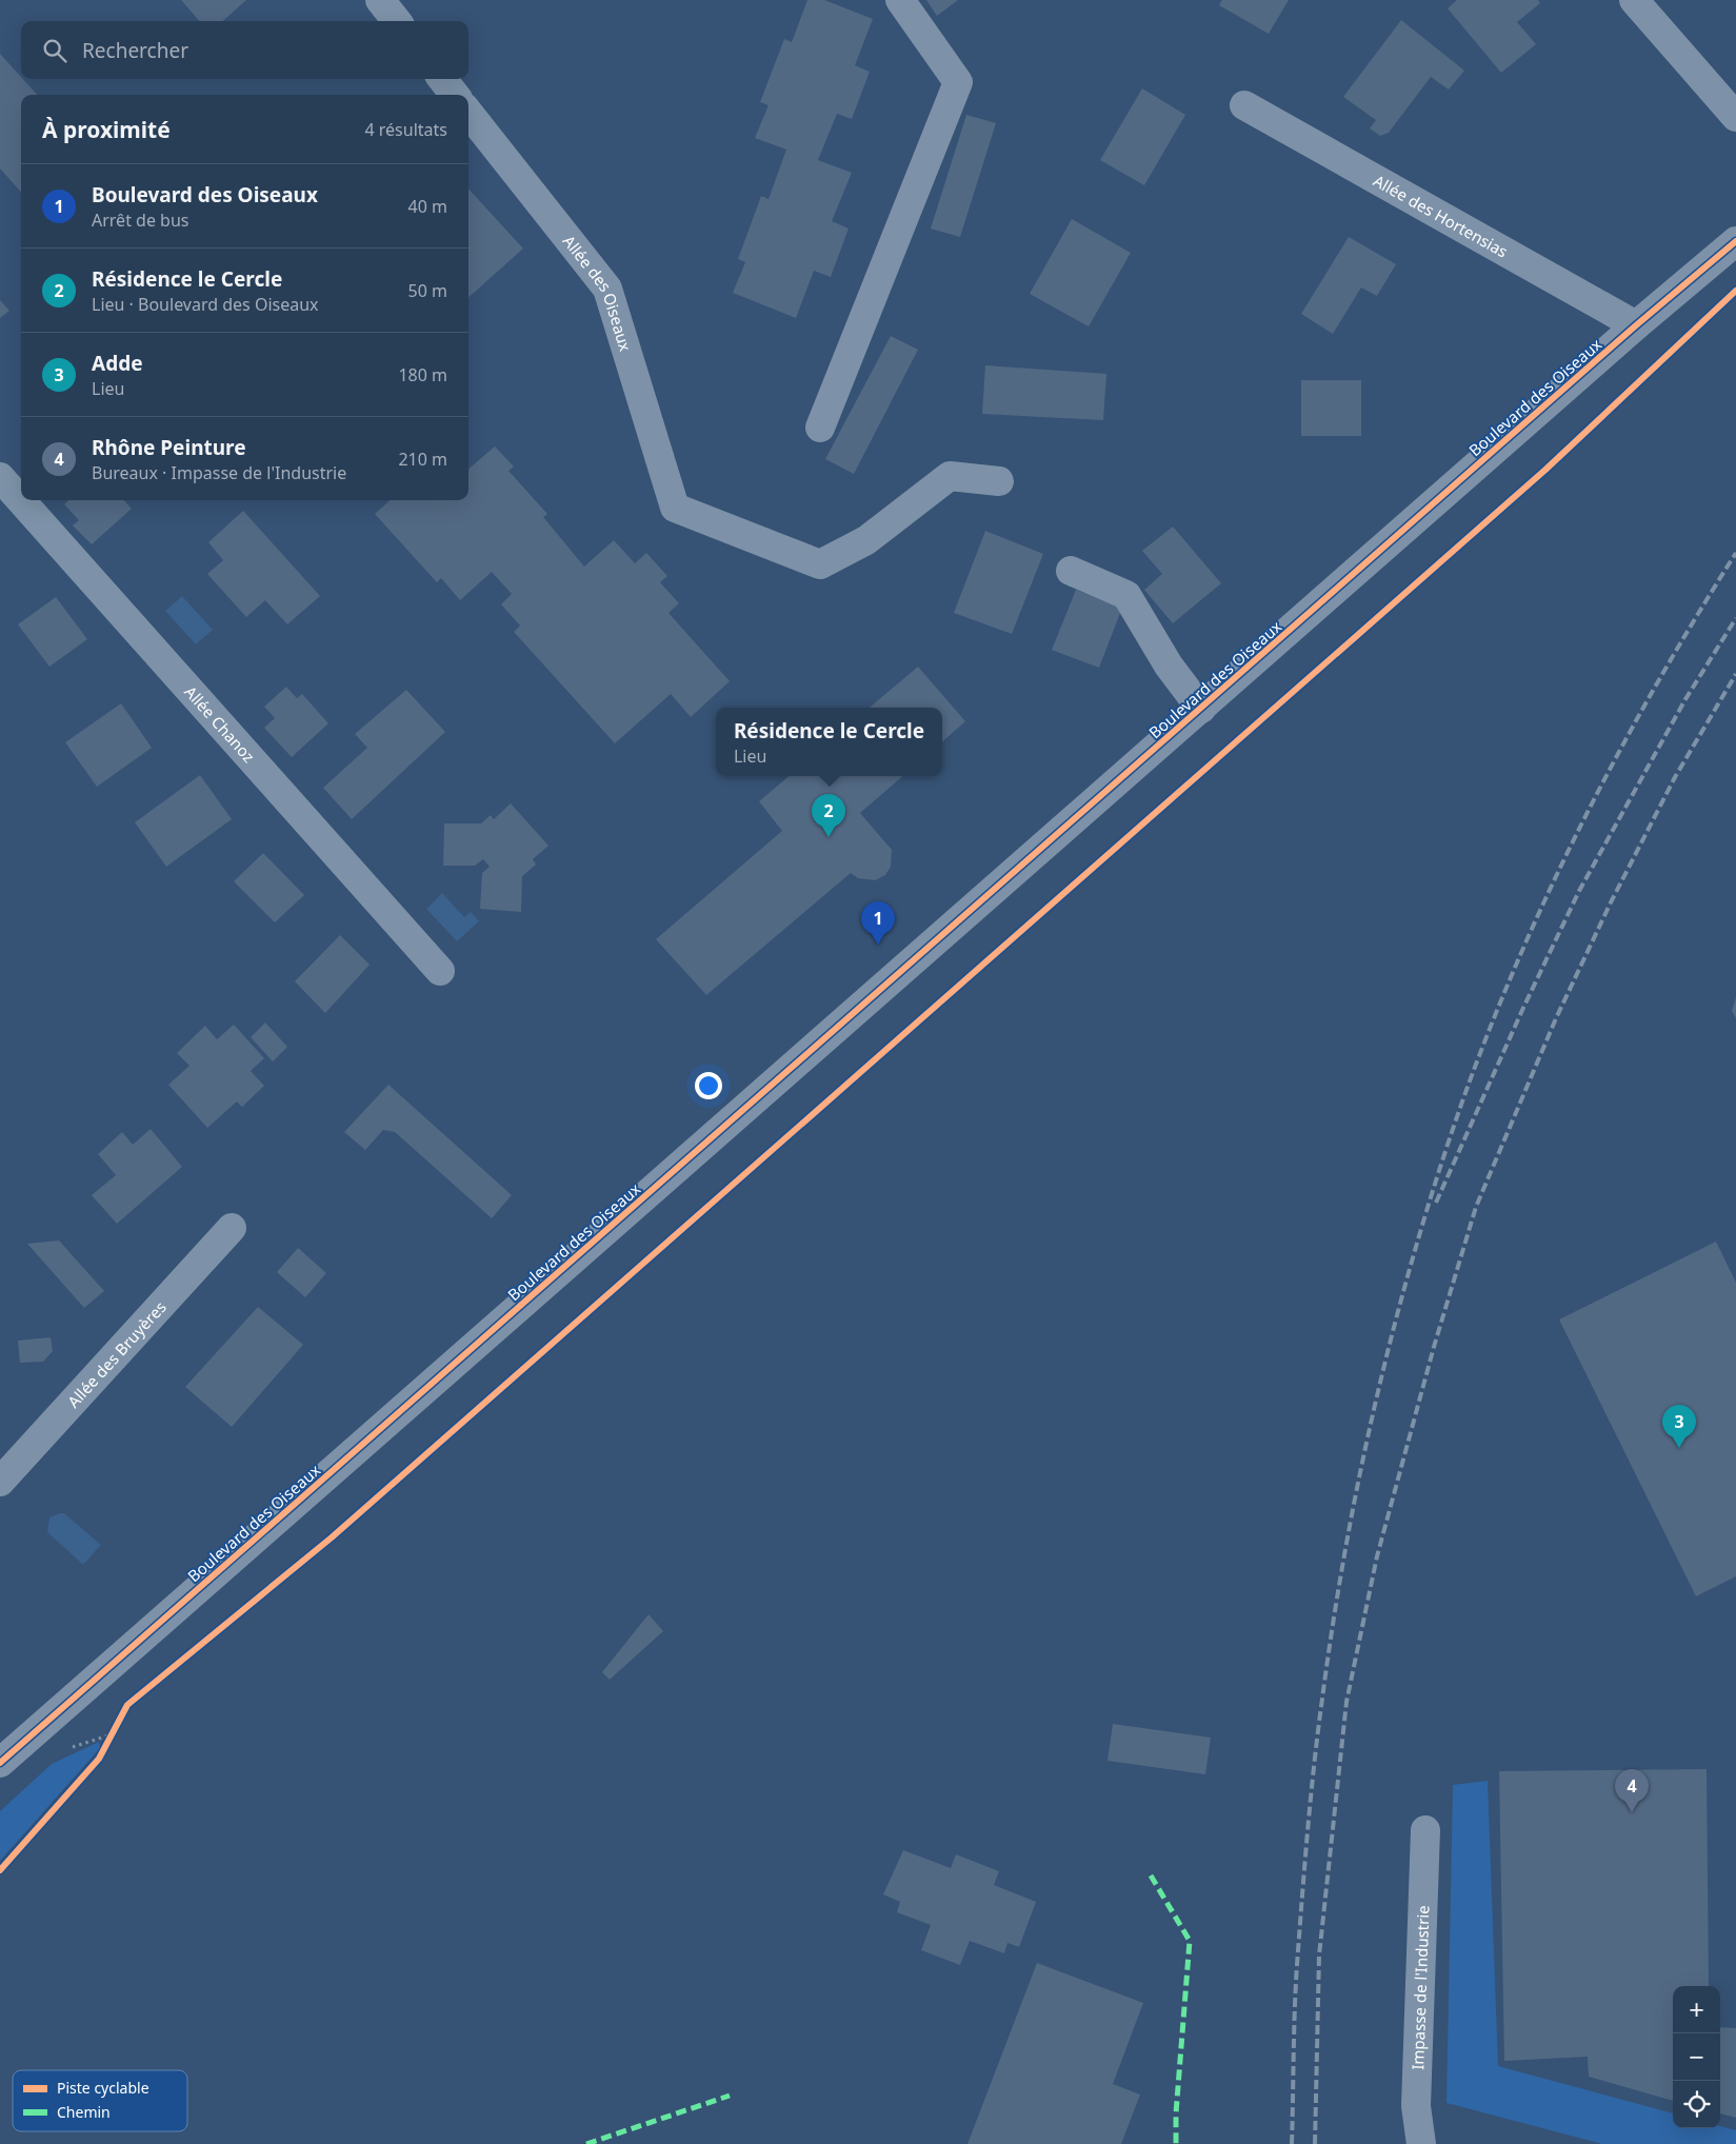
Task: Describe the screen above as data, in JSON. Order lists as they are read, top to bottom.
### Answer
{
  "streets": {
    "street": [
      "Allée des Hortensias",
      "Allée des Oiseaux",
      "Boulevard des Oiseaux",
      "Allée Chanoz",
      "Allée des Bruyères",
      "Impasse de l'Industrie"
    ]
  },
  "crossings": [
    ["Allée des Hortensias", "Boulevard des Oiseaux"]
  ],
  "legend": ["Piste cyclable", "Chemin"],
  "page": {
    "search": "Rechercher",
    "heading": ["À proximité", "4 résultats"],
    "list": [
      {
        "mark": "1",
        "name": "Boulevard des Oiseaux",
        "note": "Arrêt de bus",
        "value": "40 m"
      },
      {
        "mark": "2",
        "name": "Résidence le Cercle",
        "note": "Lieu · Boulevard des Oiseaux",
        "value": "50 m"
      },
      {
        "mark": "3",
        "name": "Adde",
        "note": "Lieu",
        "value": "180 m"
      },
      {
        "mark": "4",
        "name": "Rhône Peinture",
        "note": "Bureaux · Impasse de l'Industrie",
        "value": "210 m"
      }
    ],
    "popup": ["Résidence le Cercle", "Lieu"],
    "pins": [
      "2",
      "1",
      "3",
      "4"
    ],
    "map_buttons": ["+", "−"]
  }
}
